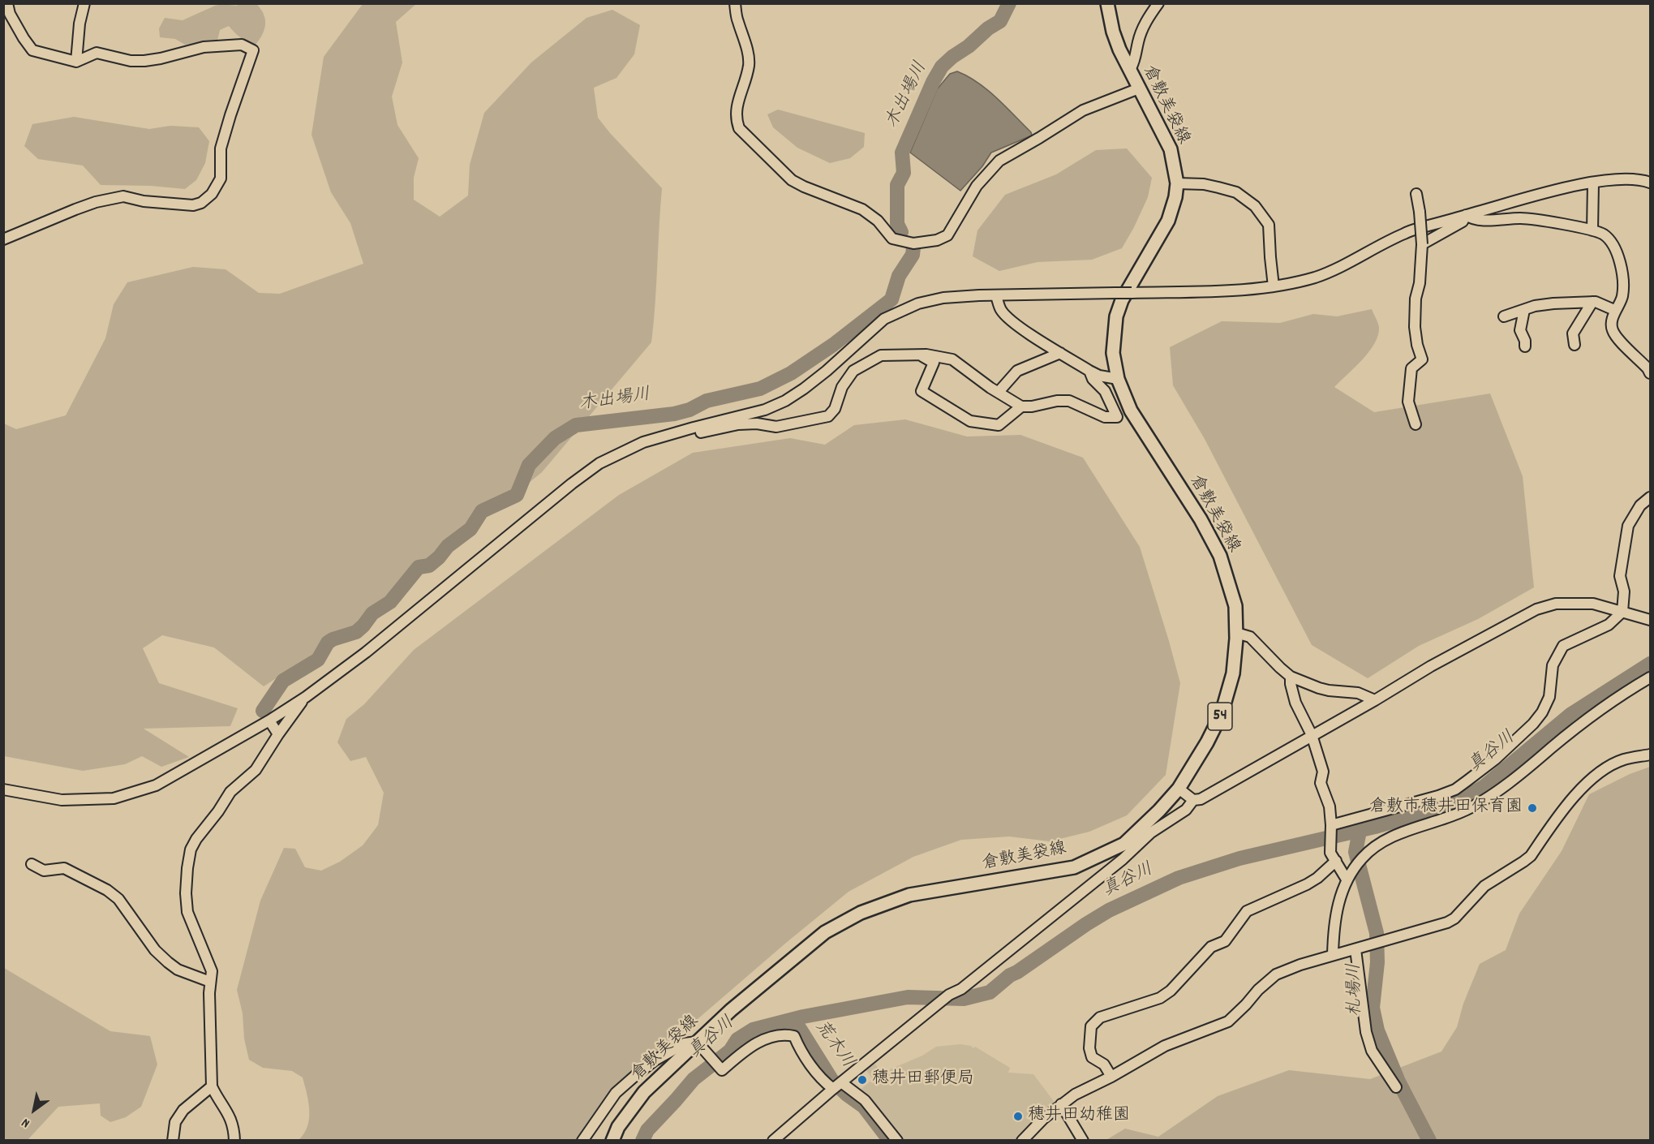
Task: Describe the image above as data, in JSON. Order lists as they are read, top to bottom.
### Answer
{
  "streets": {
    "main road": ["倉敷美袋線", "54"]
  },
  "water": [
    "木出場川",
    "真谷川",
    "札場川",
    "荒木川"
  ],
  "places": ["倉敷市穂井田保育園", "穂井田郵便局", "穂井田幼稚園"],
  "north": "bottom left"
}
